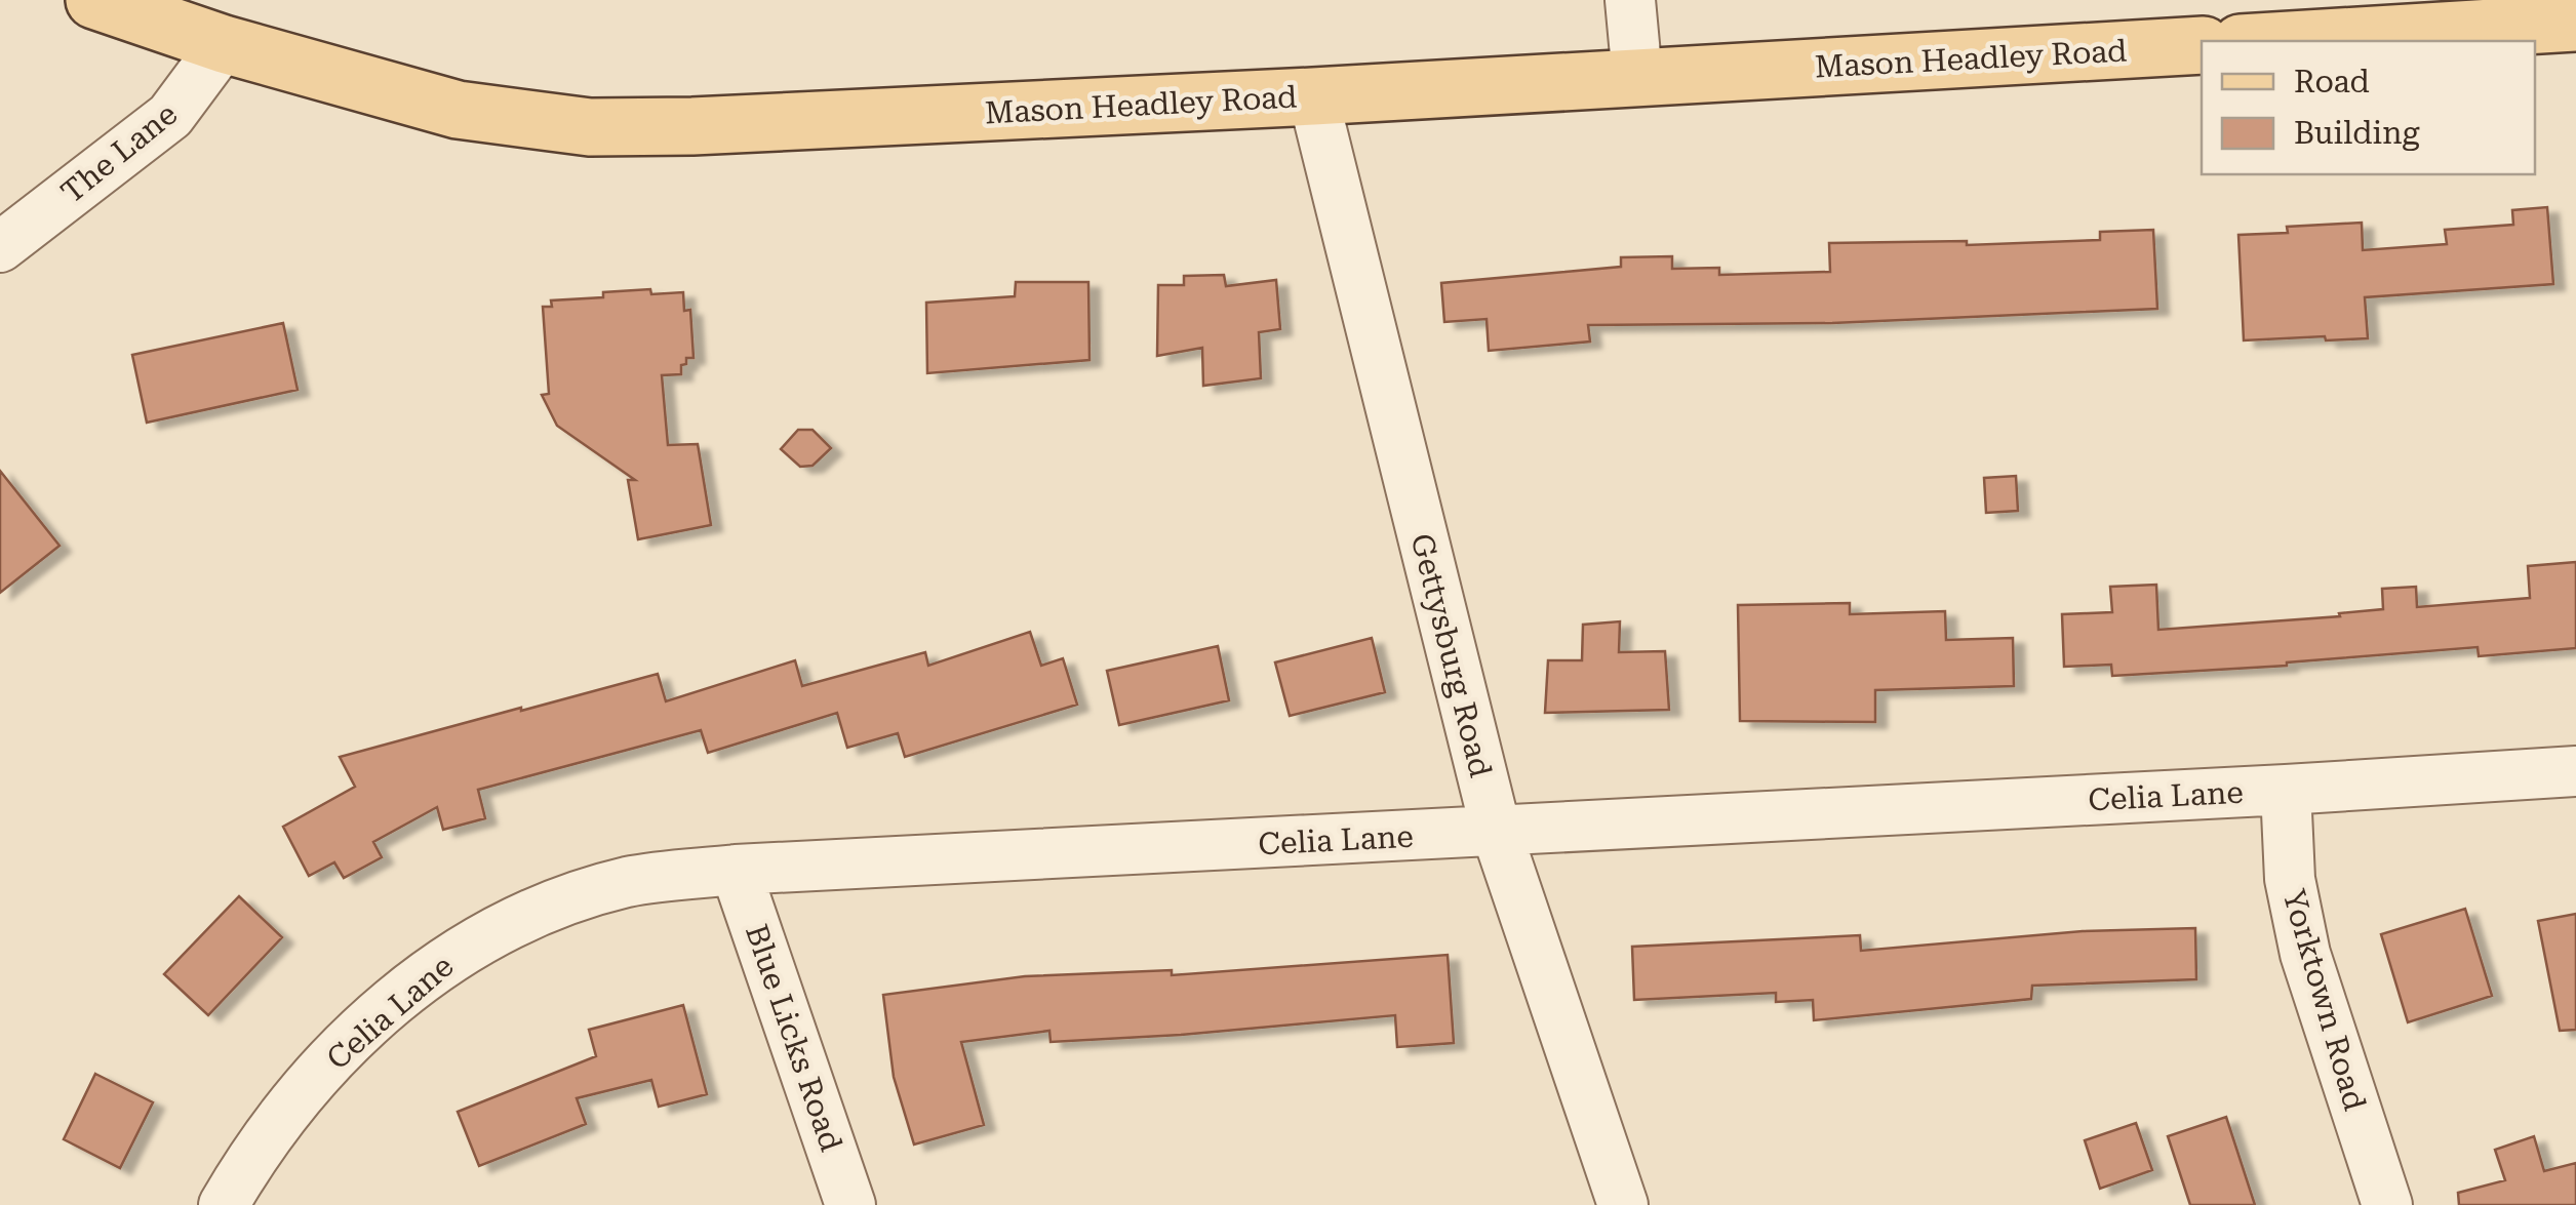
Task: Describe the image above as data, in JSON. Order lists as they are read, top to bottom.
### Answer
{
  "streets": {
    "main road": ["Mason Headley Road"],
    "street": [
      "The Lane",
      "Gettysburg Road",
      "Celia Lane",
      "Yorktown Road",
      "Blue Licks Road"
    ]
  },
  "crossings": [
    ["Mason Headley Road", "The Lane"],
    ["Mason Headley Road", "Gettysburg Road"],
    ["Gettysburg Road", "Celia Lane"],
    ["Celia Lane", "Yorktown Road"],
    ["Celia Lane", "Blue Licks Road"]
  ],
  "legend": ["Road", "Building"]
}
